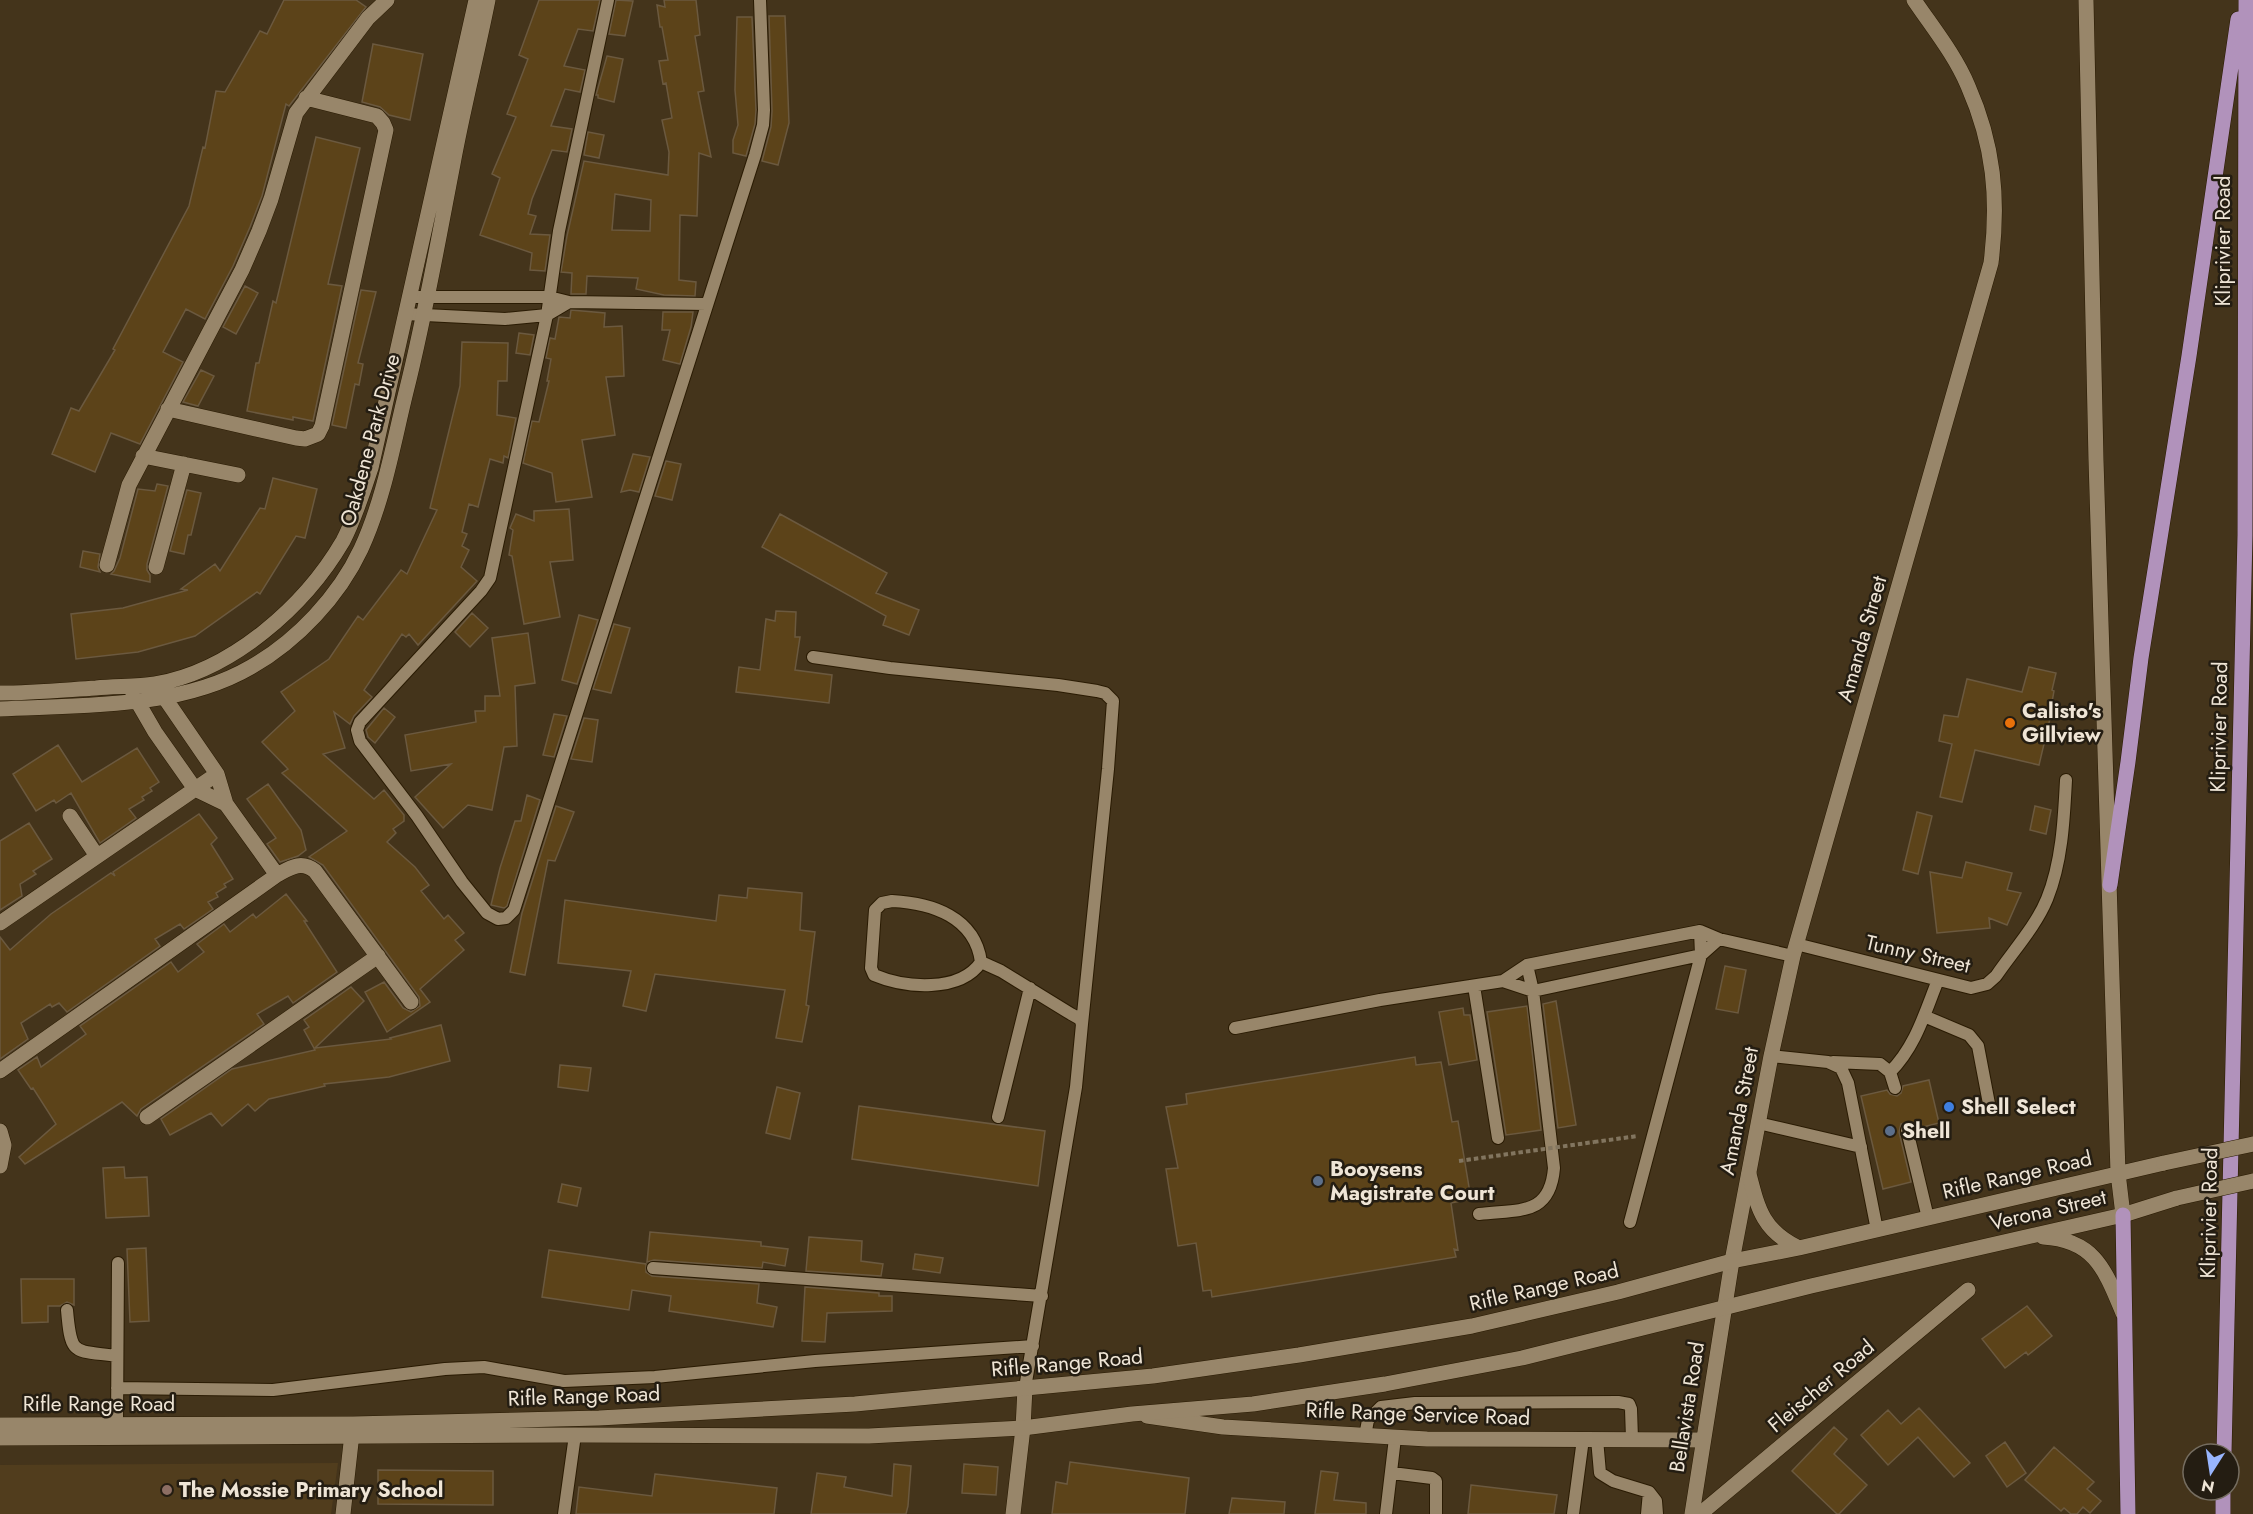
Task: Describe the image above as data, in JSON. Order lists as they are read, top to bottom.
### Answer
{
  "streets": {
    "main road": ["Kliprivier Road"],
    "street": [
      "Oakdene Park Drive",
      "Amanda Street",
      "Rifle Range Road",
      "Verona Street",
      "Fleischer Road",
      "Bellavista Road",
      "Rifle Range Service Road"
    ],
    "lane": ["Tunny Street"]
  },
  "crossings": [
    ["Amanda Street", "Tunny Street"],
    ["Amanda Street", "Rifle Range Road"],
    ["Amanda Street", "Bellavista Road"],
    ["Rifle Range Road", "Verona Street"],
    ["Rifle Range Road", "Bellavista Road"],
    ["Rifle Range Road", "Rifle Range Service Road"],
    ["Bellavista Road", "Rifle Range Service Road"]
  ],
  "places": [
    "Calisto's Gillview",
    "Shell Select",
    "Shell",
    "Booysens Magistrate Court",
    "The Mossie Primary School"
  ],
  "north": "bottom"
}
